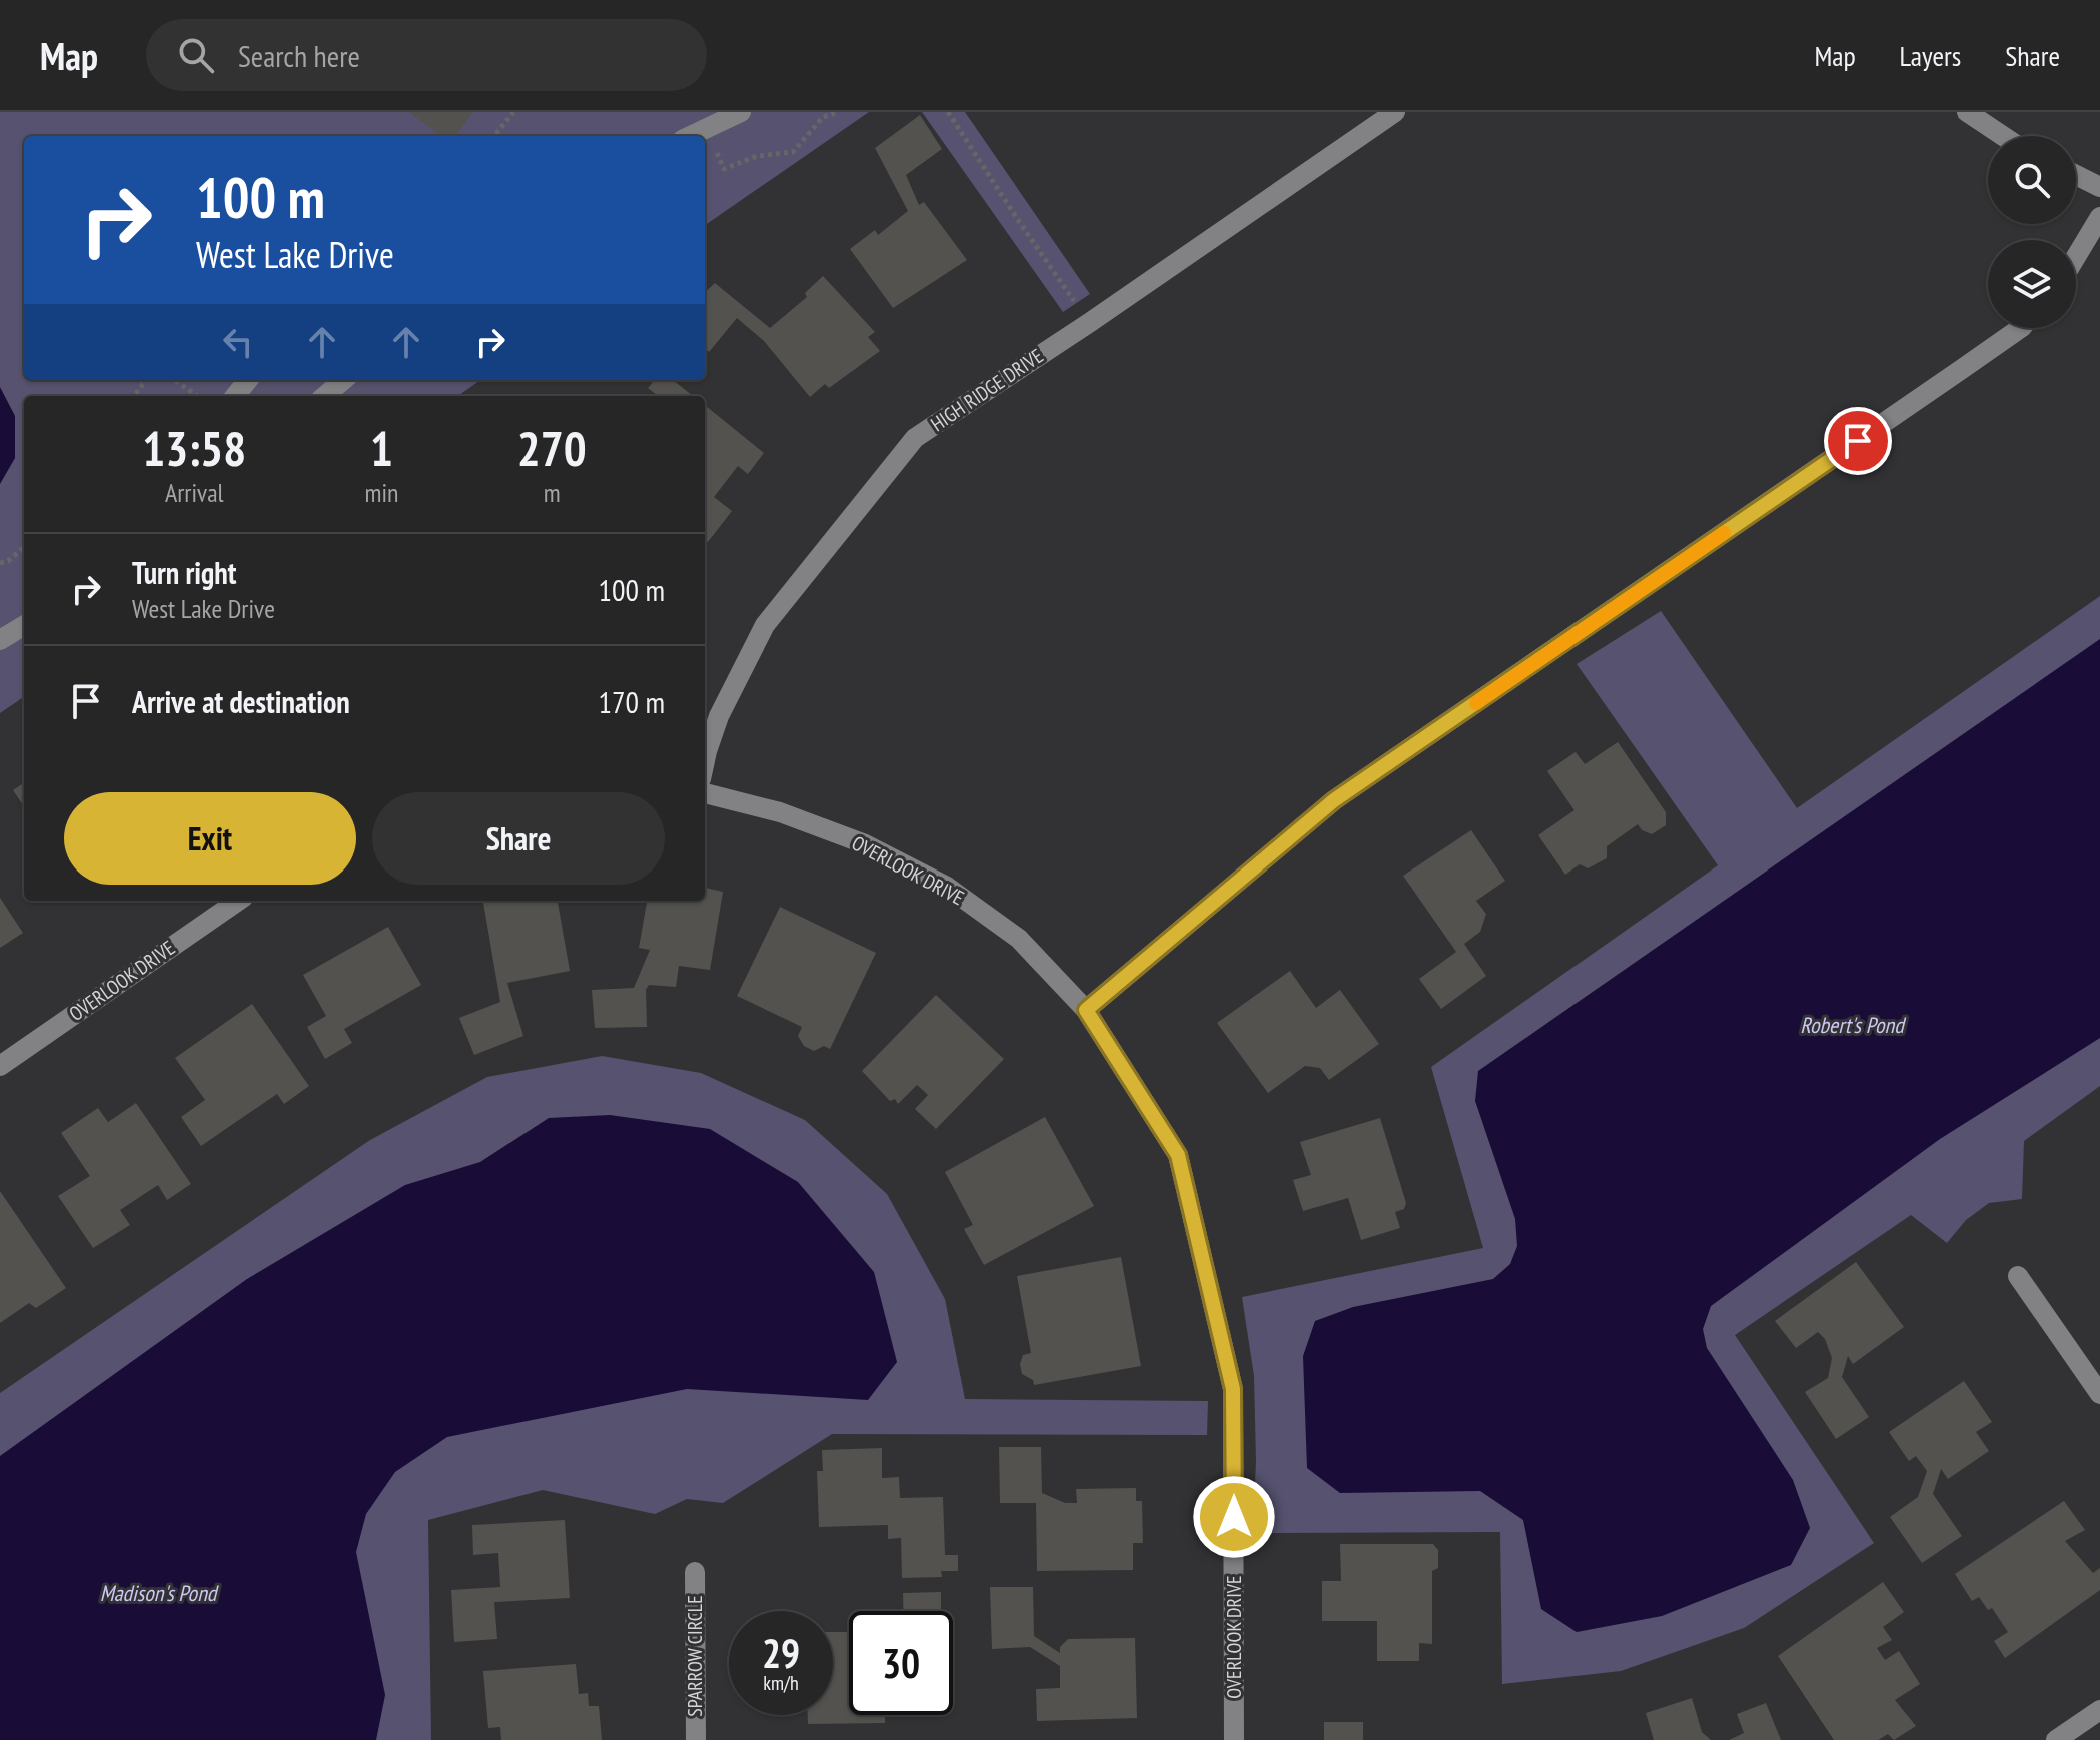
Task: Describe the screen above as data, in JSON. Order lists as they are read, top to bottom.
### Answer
{
  "streets": {
    "street": ["HIGH RIDGE DRIVE", "OVERLOOK DRIVE", "SPARROW CIRCLE"]
  },
  "water": ["Robert's Pond", "Madison's Pond"],
  "page": {
    "header": "Map",
    "search": "Search here",
    "nav": ["Map", "Layers", "Share"],
    "turn": ["100 m", "West Lake Drive"],
    "eta": [
      "13:58",
      "Arrival",
      "1",
      "min",
      "270",
      "m"
    ],
    "list": [
      {
        "name": "Turn right",
        "note": "West Lake Drive",
        "value": "100 m"
      },
      {
        "name": "Arrive at destination",
        "value": "170 m"
      }
    ],
    "buttons": ["Exit", "Share"],
    "speed": "29 km/h",
    "limit": "30"
  }
}
